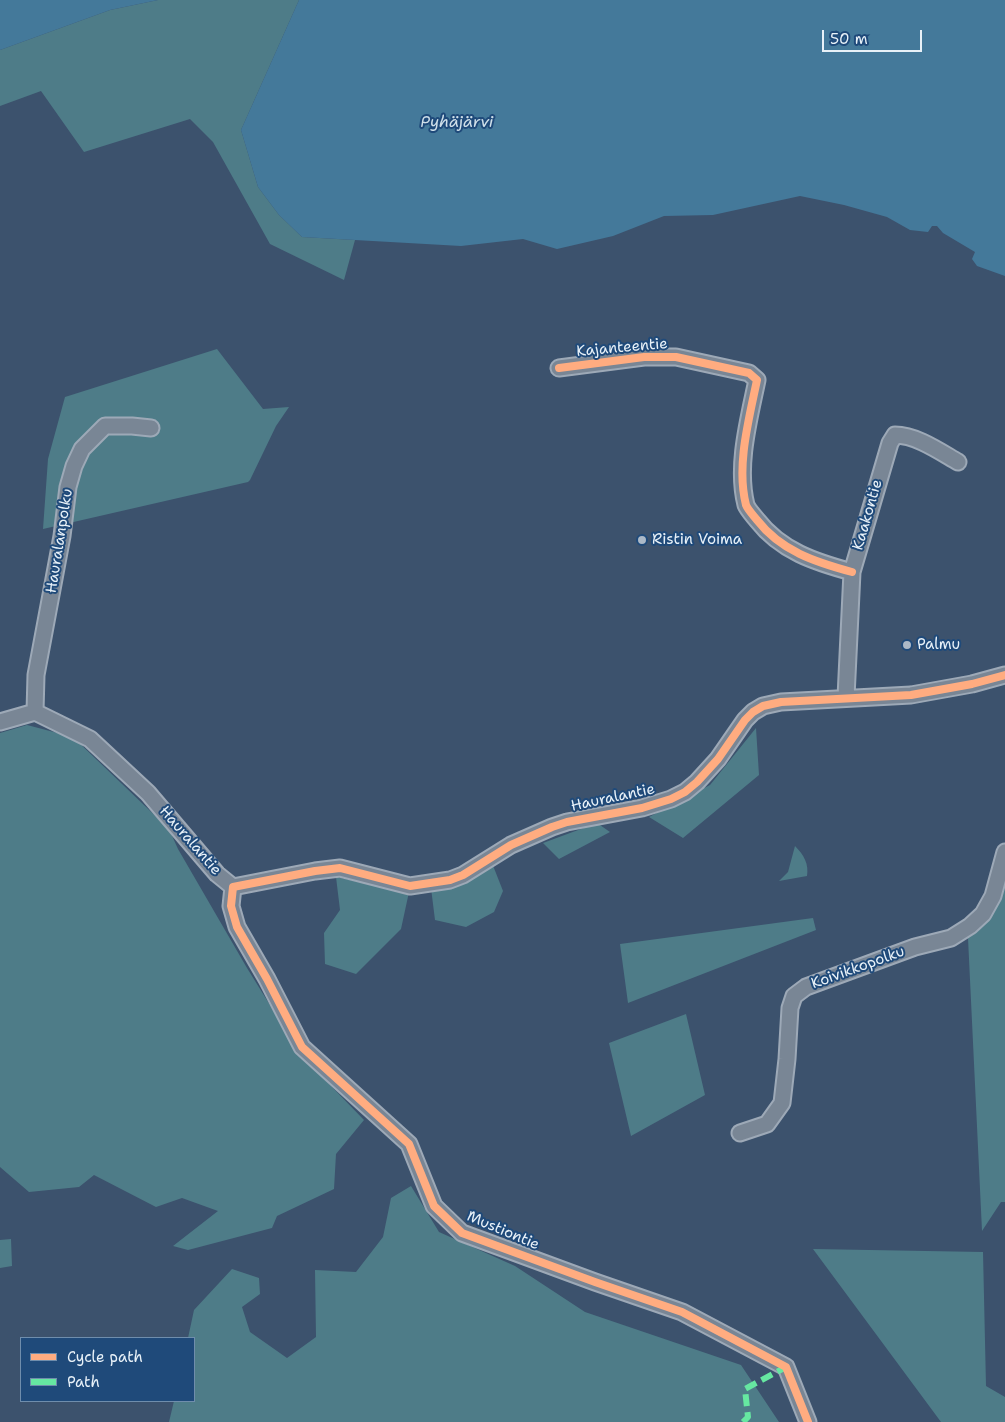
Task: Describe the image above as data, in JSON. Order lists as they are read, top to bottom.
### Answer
{
  "streets": {
    "street": [
      "Kajanteentie",
      "Kaakontie",
      "Hauralanpolku",
      "Hauralantie",
      "Koivikkopolku",
      "Mustiontie"
    ]
  },
  "crossings": [
    ["Kajanteentie", "Kaakontie"],
    ["Kaakontie", "Hauralantie"],
    ["Hauralanpolku", "Hauralantie"],
    ["Hauralantie", "Mustiontie"]
  ],
  "water": ["Pyhäjärvi"],
  "places": ["Ristin Voima", "Palmu"],
  "legend": ["Cycle path", "Path"],
  "scale_bar": "50 m"
}
